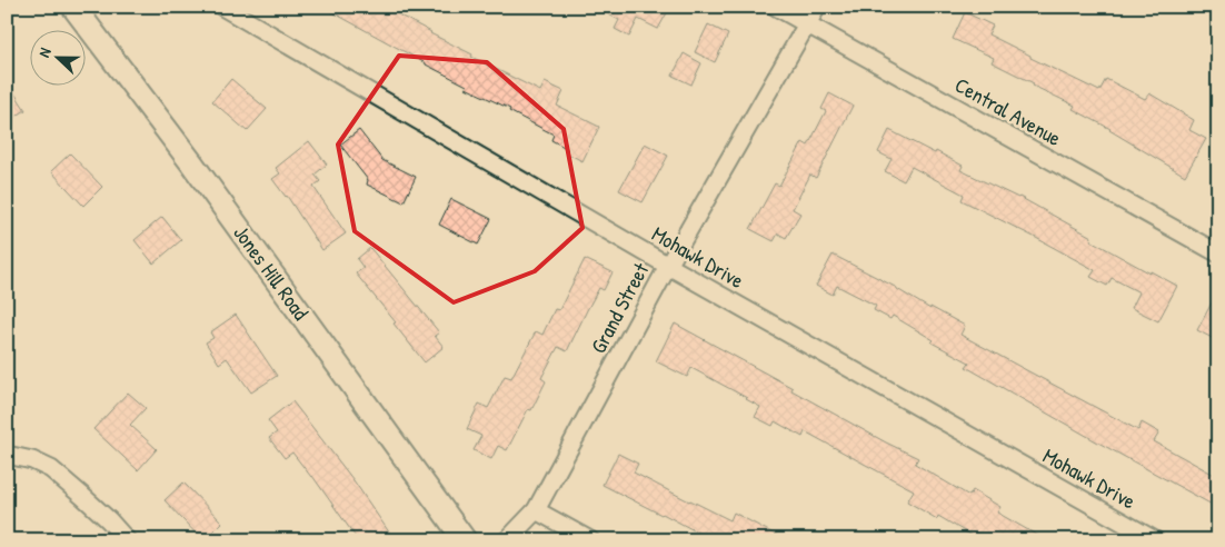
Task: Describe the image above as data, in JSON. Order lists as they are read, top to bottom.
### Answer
{
  "streets": {
    "main road": ["Jones Hill Road"],
    "street": ["Central Avenue", "Mohawk Drive", "Grand Street"]
  },
  "crossings": [
    ["Central Avenue", "Grand Street"],
    ["Mohawk Drive", "Grand Street"]
  ],
  "north": "left"
}
